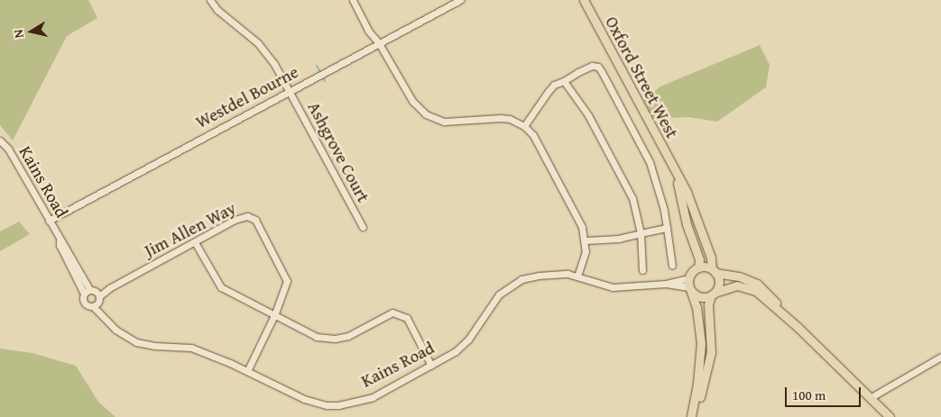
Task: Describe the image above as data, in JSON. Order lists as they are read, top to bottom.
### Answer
{
  "streets": {
    "main road": ["Oxford Street West"],
    "street": [
      "Westdel Bourne",
      "Ashgrove Court",
      "Kains Road",
      "Jim Allen Way"
    ]
  },
  "crossings": [
    ["Oxford Street West", "Kains Road"],
    ["Westdel Bourne", "Ashgrove Court"],
    ["Westdel Bourne", "Kains Road"],
    ["Kains Road", "Jim Allen Way"]
  ],
  "scale_bar": "100 m",
  "north": "left"
}
